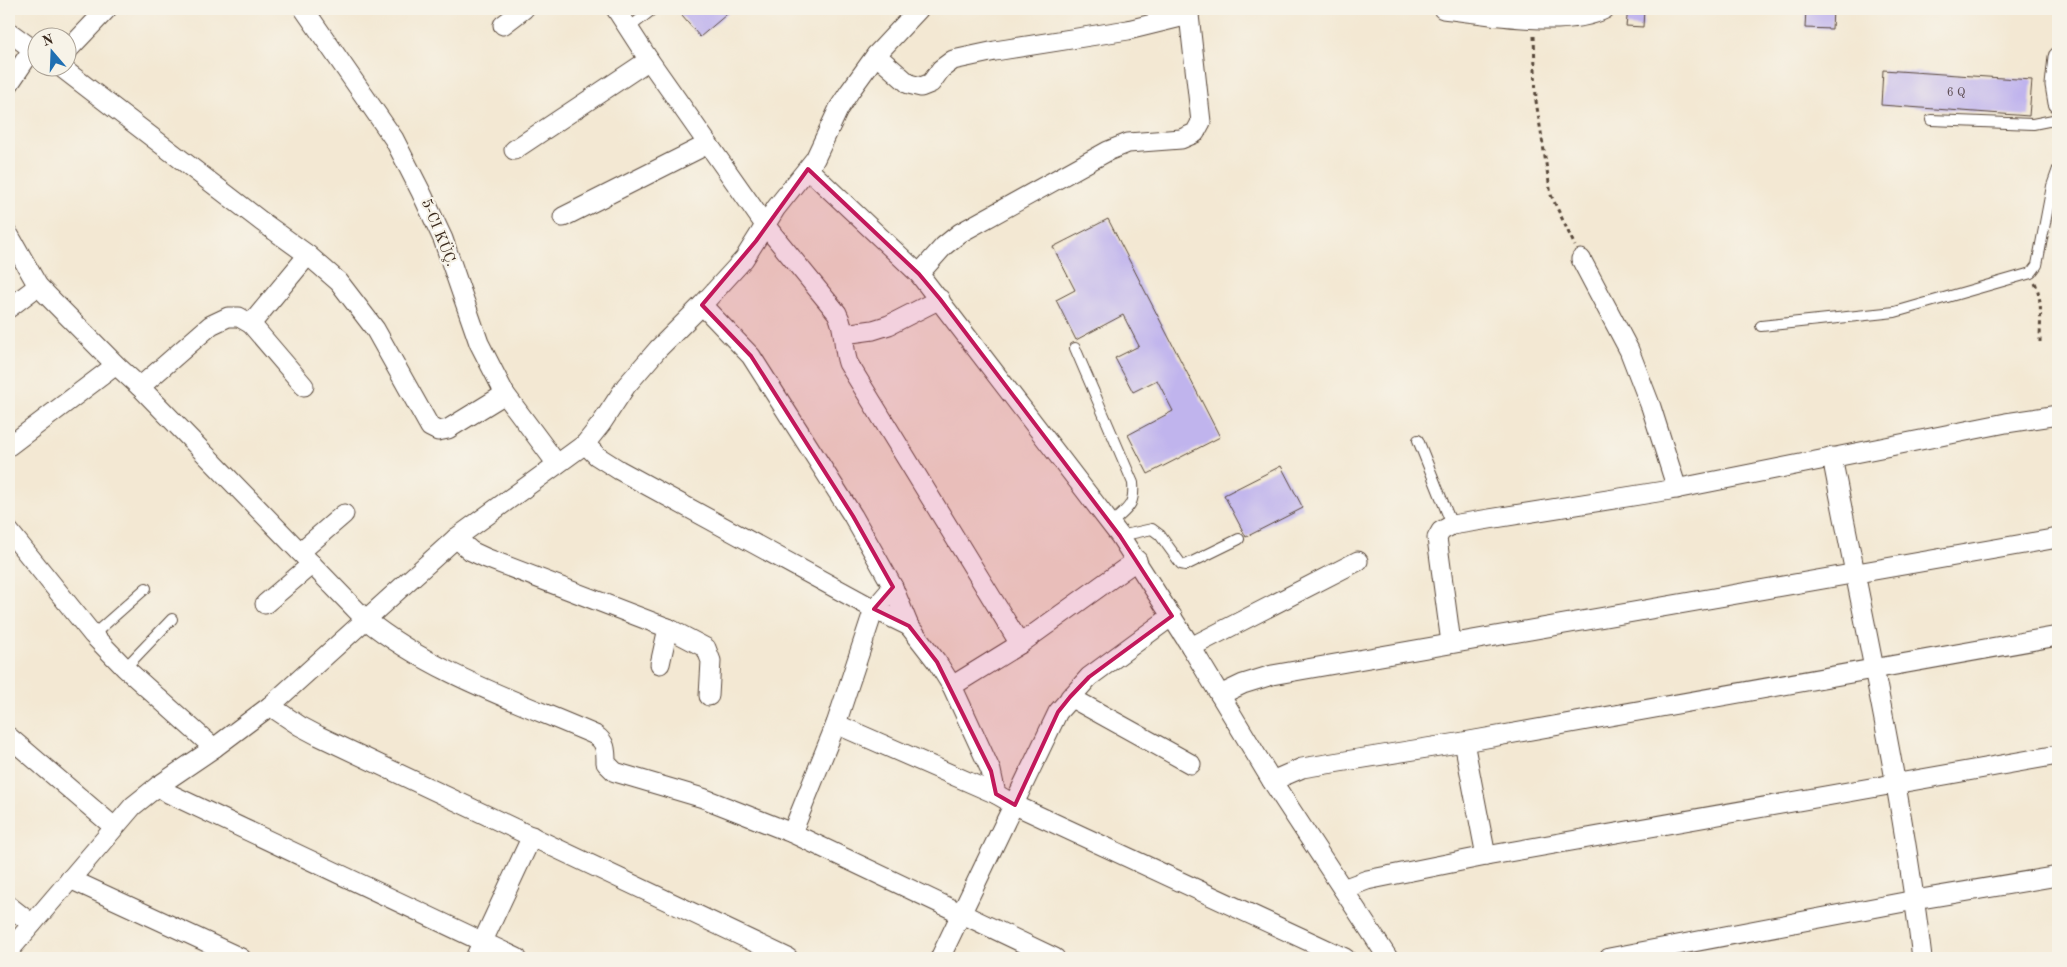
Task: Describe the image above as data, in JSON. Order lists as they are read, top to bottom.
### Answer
{
  "streets": {
    "street": ["5-CI KÜÇ."]
  },
  "house_numbers": ["6 Q"],
  "north": "top"
}
